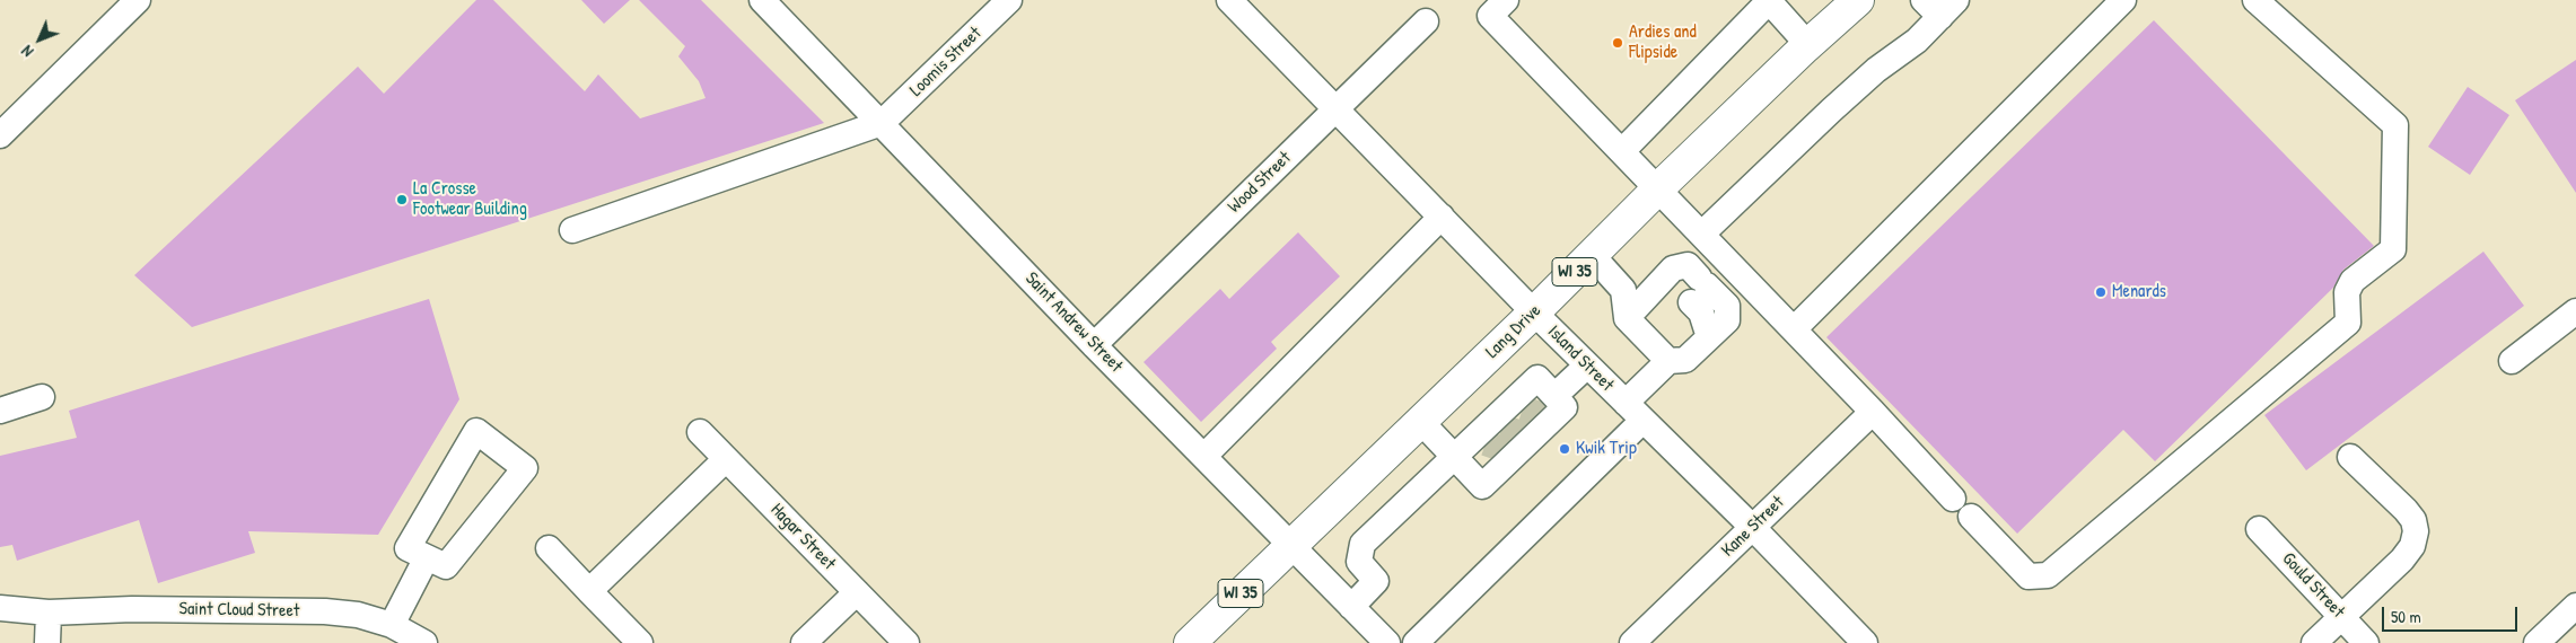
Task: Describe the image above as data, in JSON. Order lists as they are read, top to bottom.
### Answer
{
  "streets": {
    "main road": ["WI 35", "Lang Drive"],
    "street": [
      "Loomis Street",
      "Wood Street",
      "Saint Andrew Street",
      "Island Street",
      "Kane Street",
      "Hagar Street",
      "Gould Street",
      "Saint Cloud Street"
    ]
  },
  "crossings": [
    ["Loomis Street", "Saint Andrew Street"],
    ["Wood Street", "Saint Andrew Street"],
    ["Wood Street", "Island Street"],
    ["WI 35", "Saint Andrew Street"],
    ["WI 35", "Lang Drive"],
    ["Saint Andrew Street", "Lang Drive"],
    ["Lang Drive", "Island Street"],
    ["Island Street", "Kane Street"]
  ],
  "places": [
    "Ardies and Flipside",
    "La Crosse Footwear Building",
    "Menards",
    "Kwik Trip"
  ],
  "scale_bar": "50 m",
  "north": "bottom left"
}
